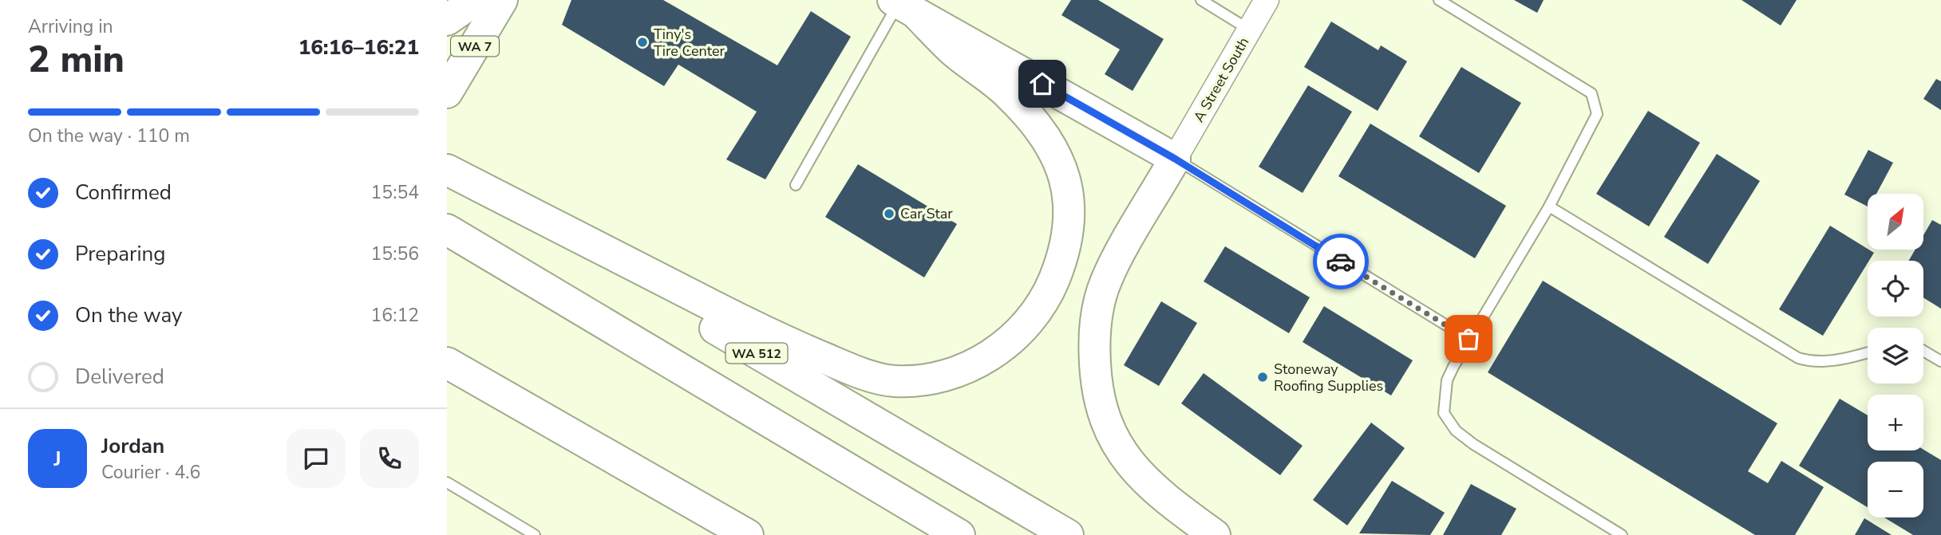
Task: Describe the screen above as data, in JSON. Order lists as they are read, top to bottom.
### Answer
{
  "streets": {
    "main road": ["WA 7", "WA 512"],
    "street": ["A Street South"]
  },
  "places": ["Tiny's Tire Center", "Car Star", "Stoneway Roofing Supplies"],
  "north": "top right",
  "page": {
    "heading": ["2 min", "Arriving in", "16:16–16:21"],
    "panel": ["Jordan", "Courier · 4.6"],
    "bar": "On the way · 110 m",
    "list": [
      ["Confirmed", "15:54"],
      ["Preparing", "15:56"],
      ["On the way", "16:12"],
      "Delivered"
    ],
    "map_buttons": ["+", "−"],
    "round": "J"
  }
}
